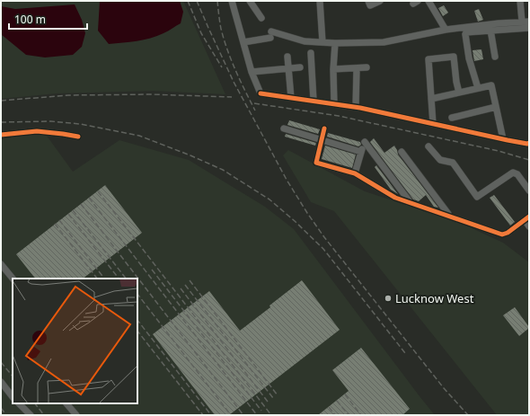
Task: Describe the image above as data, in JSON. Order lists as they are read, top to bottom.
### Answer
{
  "places": ["Lucknow West"],
  "scale_bar": "100 m"
}
